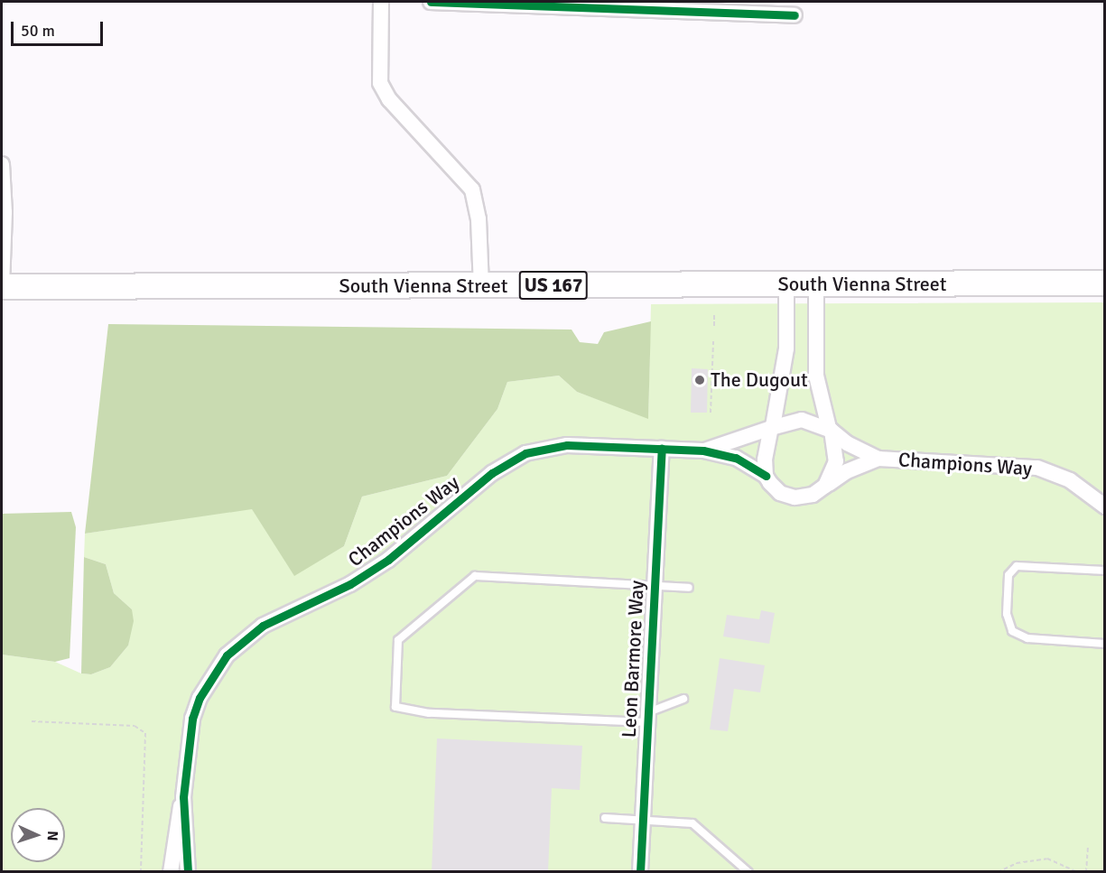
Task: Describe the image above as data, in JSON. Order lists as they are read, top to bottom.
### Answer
{
  "streets": {
    "highway": ["South Vienna Street", "US 167"],
    "street": ["Champions Way", "Leon Barmore Way"]
  },
  "crossings": [
    ["Champions Way", "Leon Barmore Way"]
  ],
  "places": ["The Dugout"],
  "scale_bar": "50 m",
  "north": "right"
}
